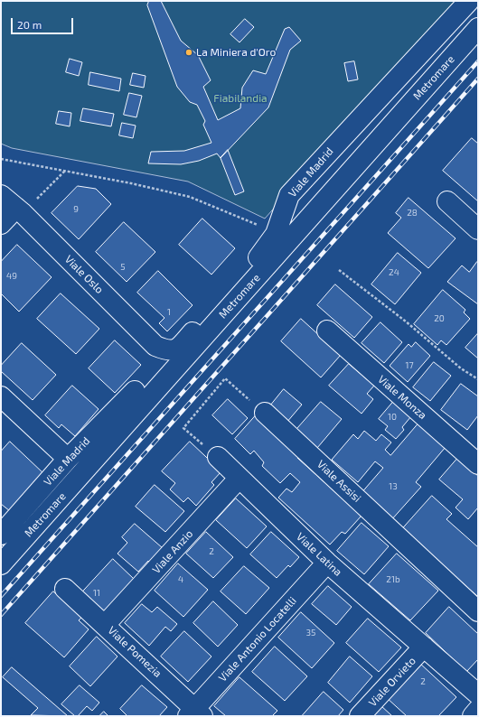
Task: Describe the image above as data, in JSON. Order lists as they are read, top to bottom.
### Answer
{
  "streets": {
    "street": [
      "Metromare",
      "Viale Madrid",
      "Viale Oslo",
      "Viale Monza",
      "Viale Assisi",
      "Viale Anzio",
      "Viale Latina",
      "Viale Antonio Locatelli",
      "Viale Pomezia",
      "Viale Orvieto"
    ]
  },
  "crossings": [
    ["Viale Madrid", "Viale Oslo"],
    ["Viale Anzio", "Viale Latina"],
    ["Viale Anzio", "Viale Pomezia"],
    ["Viale Latina", "Viale Antonio Locatelli"],
    ["Viale Latina", "Viale Orvieto"],
    ["Viale Antonio Locatelli", "Viale Pomezia"]
  ],
  "parks": ["Fiabilandia"],
  "places": ["La Miniera d'Oro"],
  "house_numbers": [
    "9",
    "28",
    "5",
    "24",
    "49",
    "1",
    "20",
    "17",
    "10",
    "13",
    "2",
    "4",
    "21b",
    "11",
    "35",
    "2"
  ],
  "scale_bar": "20 m"
}
